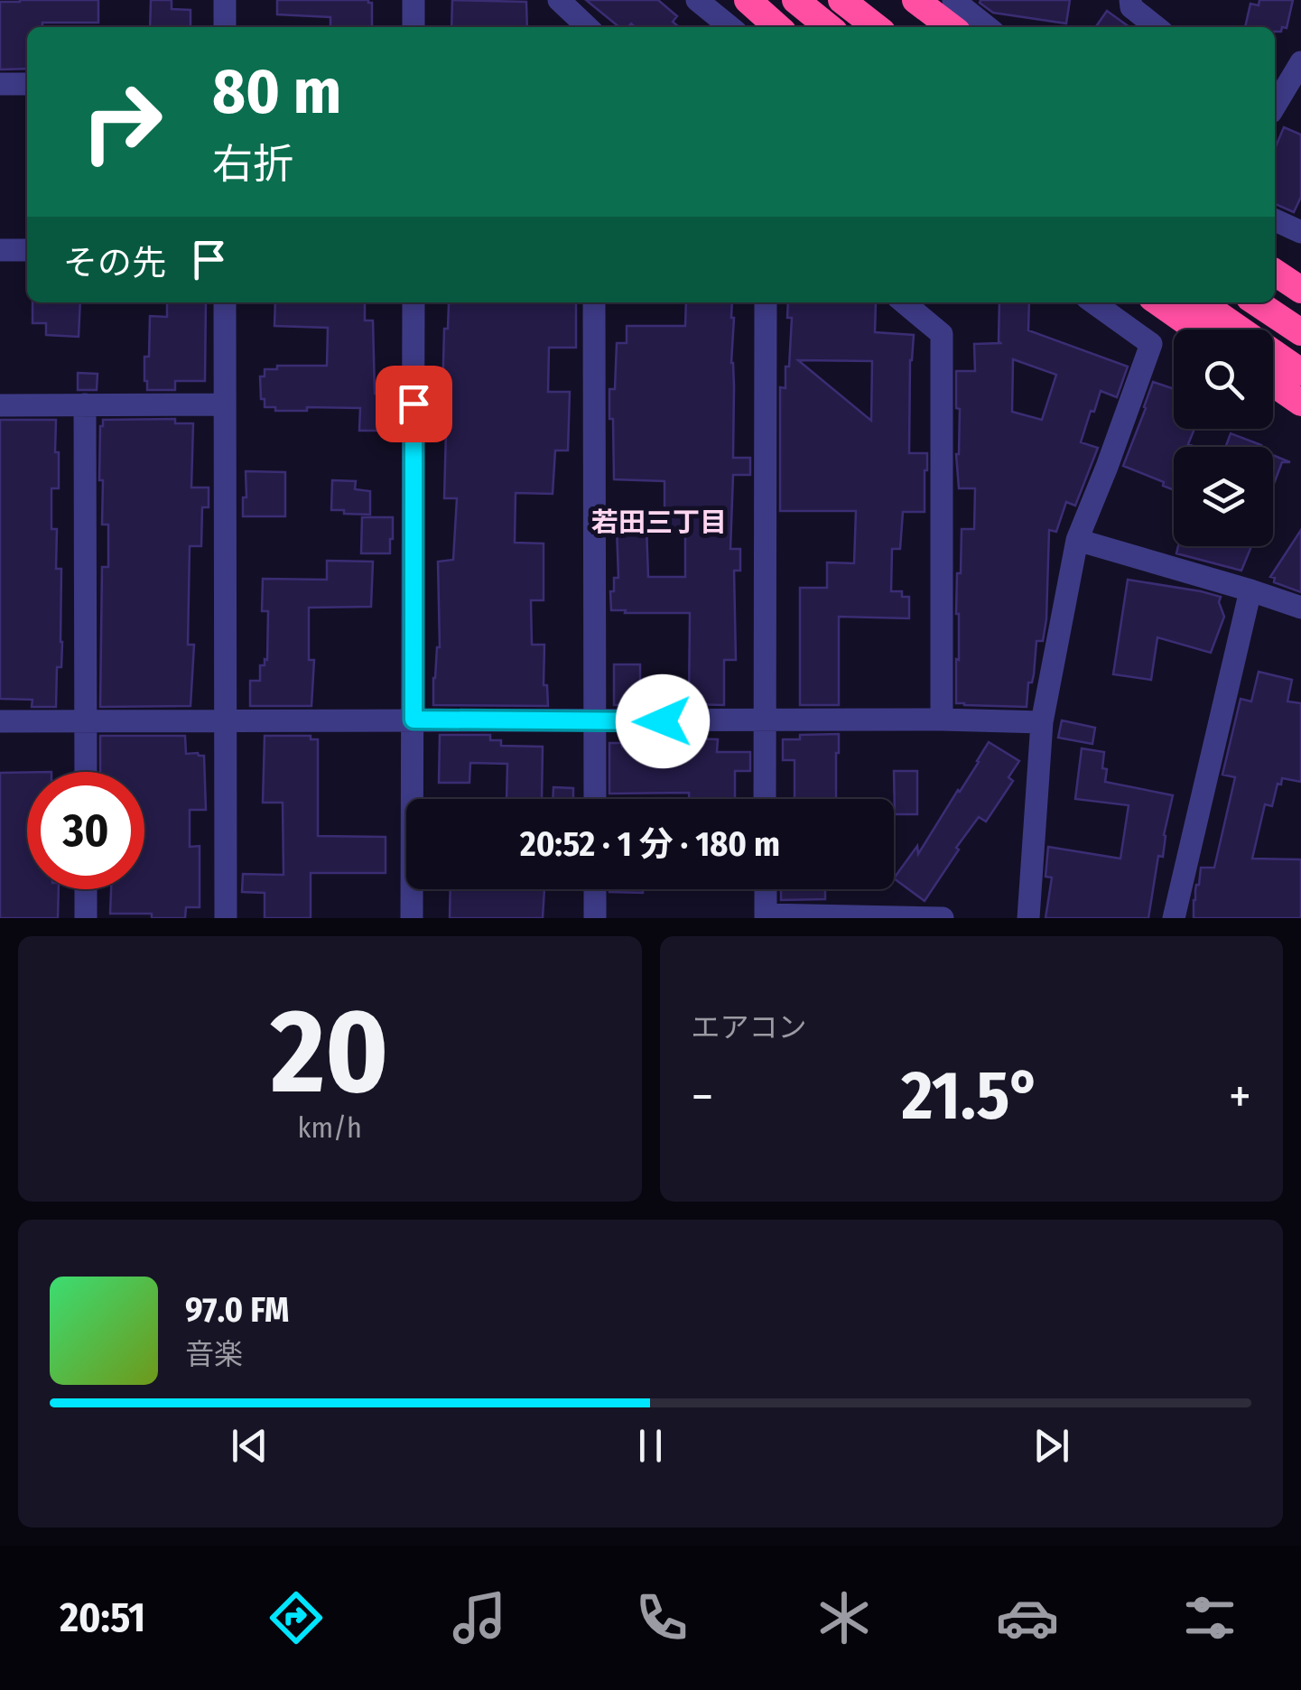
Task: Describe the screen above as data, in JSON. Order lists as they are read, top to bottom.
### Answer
{
  "districts": ["若田三丁目"],
  "page": {
    "turn": ["80 m", "右折"],
    "then": "その先",
    "limit": "30",
    "trip": "20:52 · 1 分 · 180 m",
    "tile": [
      ["20", "km/h"],
      "エアコン"
    ],
    "heat": ["−", "21.5°", "+"],
    "song": ["97.0 FM", "音楽"],
    "tabs": "20:51"
  }
}
